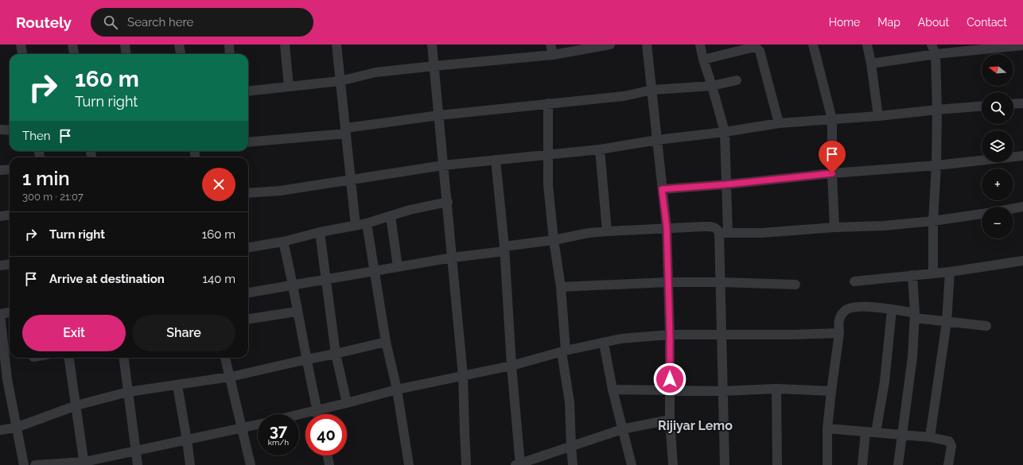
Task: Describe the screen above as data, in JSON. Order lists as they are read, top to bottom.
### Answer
{
  "districts": ["Rijiyar Lemo"],
  "north": "left",
  "page": {
    "header": "Routely",
    "search": "Search here",
    "nav": [
      "Home",
      "Map",
      "About",
      "Contact"
    ],
    "map_buttons": ["+", "−"],
    "turn": ["160 m", "Turn right"],
    "then": "Then",
    "heading": ["1 min", "300 m · 21:07"],
    "list": [
      {
        "name": "Turn right",
        "value": "160 m"
      },
      {
        "name": "Arrive at destination",
        "value": "140 m"
      }
    ],
    "buttons": ["Exit", "Share"],
    "speed": "37 km/h",
    "limit": "40"
  }
}
